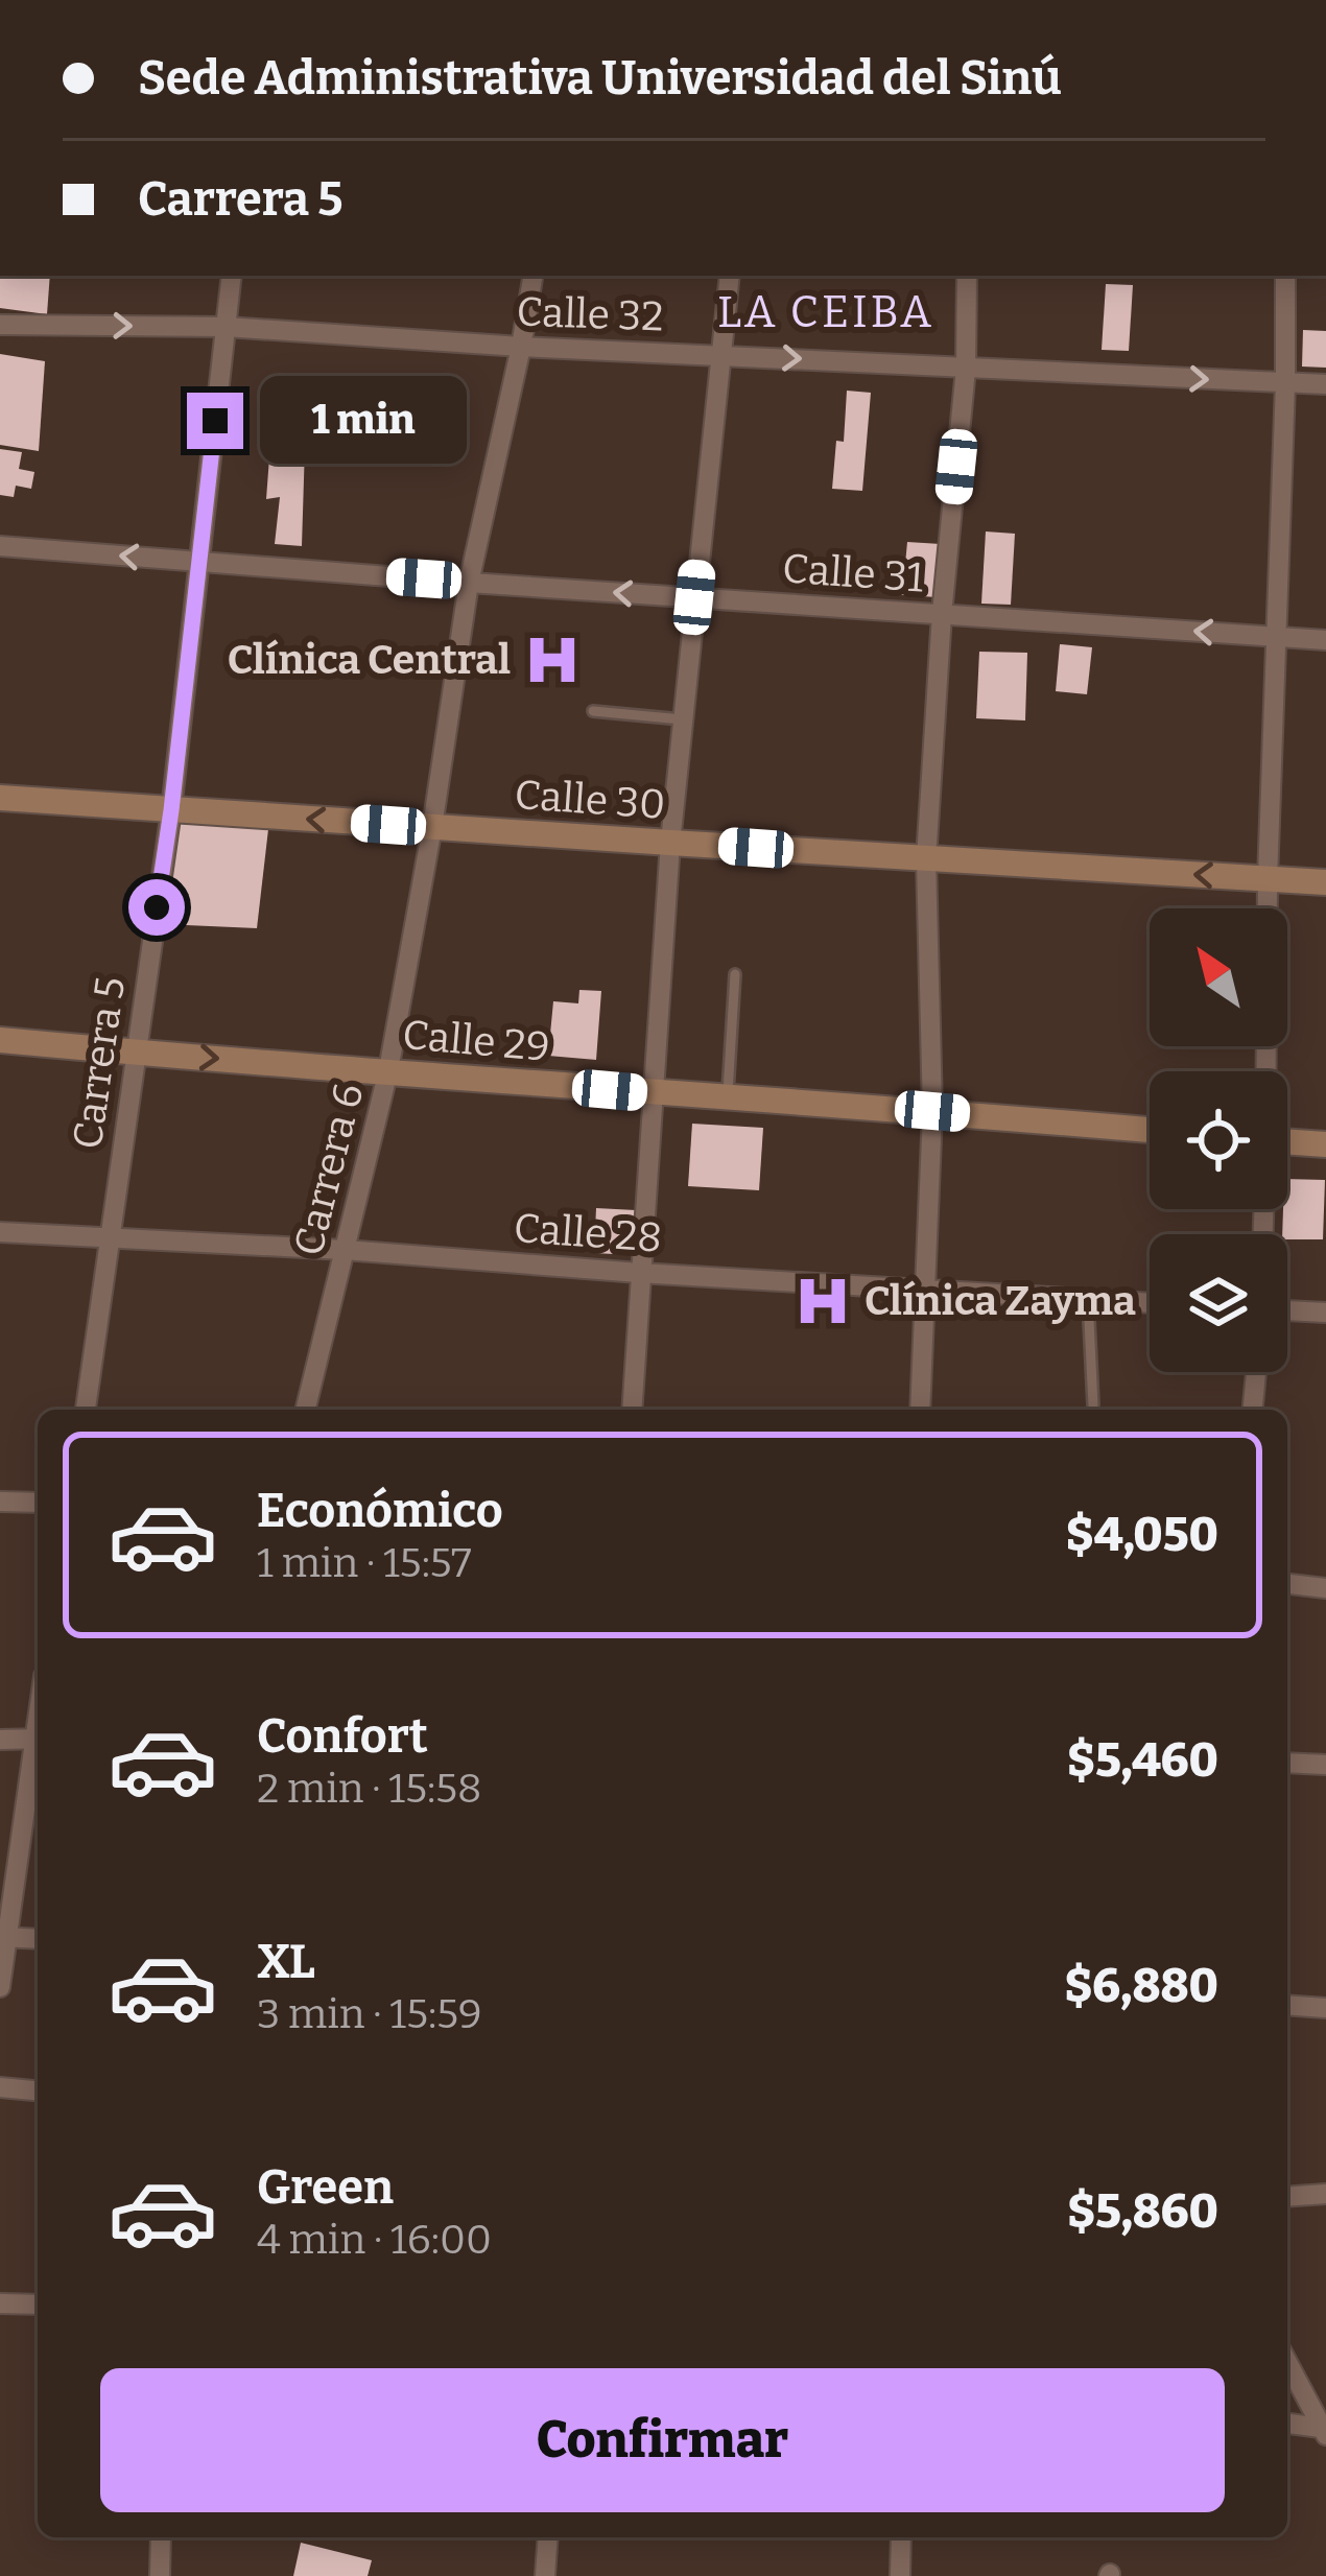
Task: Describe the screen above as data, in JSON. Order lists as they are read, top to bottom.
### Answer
{
  "streets": {
    "street": [
      "Calle 32",
      "Calle 31",
      "Calle 30",
      "Calle 29",
      "Carrera 5",
      "Carrera 6",
      "Calle 28"
    ]
  },
  "crossings": [
    ["Calle 32", "Carrera 5"],
    ["Calle 32", "Carrera 6"],
    ["Calle 31", "Carrera 5"],
    ["Calle 31", "Carrera 6"],
    ["Calle 30", "Carrera 5"],
    ["Calle 30", "Carrera 6"],
    ["Calle 29", "Carrera 5"],
    ["Calle 29", "Carrera 6"],
    ["Carrera 5", "Calle 28"],
    ["Carrera 6", "Calle 28"]
  ],
  "one_way": ["Calle 32", "Calle 31", "Calle 30"],
  "districts": ["LA CEIBA"],
  "places": {
    "hospital": ["Clínica Central", "Clínica Zayma"]
  },
  "north": "top left",
  "page": {
    "banner": ["Sede Administrativa Universidad del Sinú", "Carrera 5"],
    "bubble": "1 min",
    "list": [
      {
        "name": "Económico",
        "note": "1 min · 15:57",
        "value": "$4,050"
      },
      {
        "name": "Confort",
        "note": "2 min · 15:58",
        "value": "$5,460"
      },
      {
        "name": "XL",
        "note": "3 min · 15:59",
        "value": "$6,880"
      },
      {
        "name": "Green",
        "note": "4 min · 16:00",
        "value": "$5,860"
      }
    ],
    "buttons": "Confirmar"
  }
}
